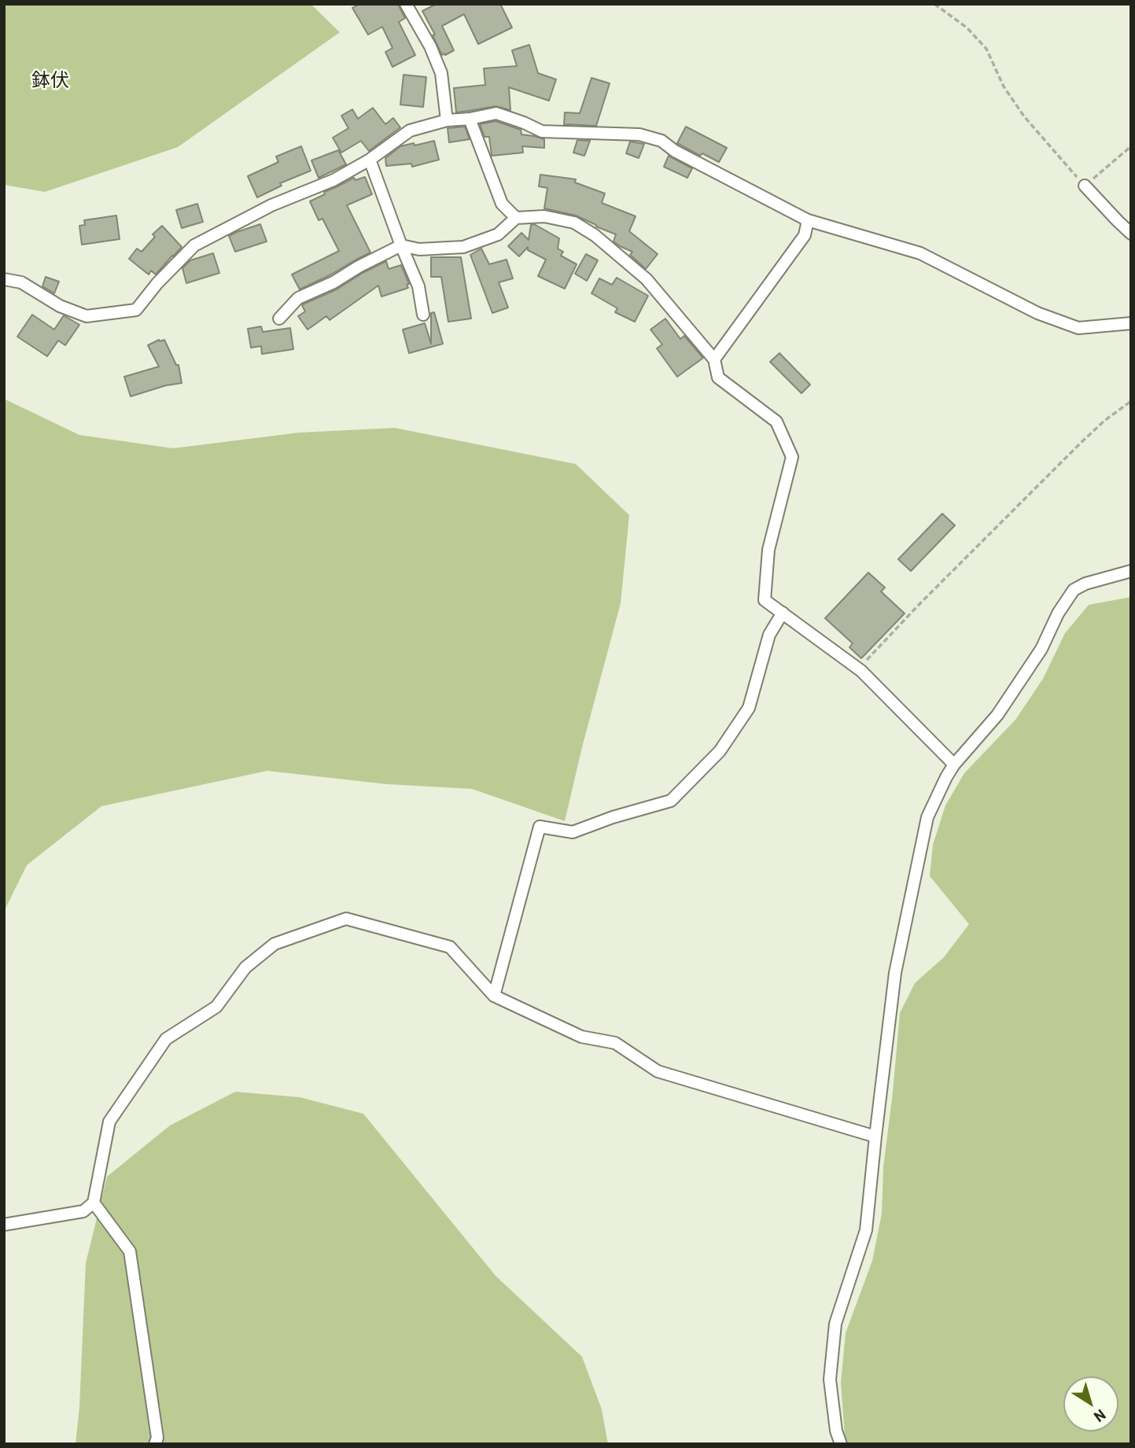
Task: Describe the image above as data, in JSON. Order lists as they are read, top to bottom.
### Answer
{
  "districts": ["鉢伏"],
  "north": "bottom right"
}
